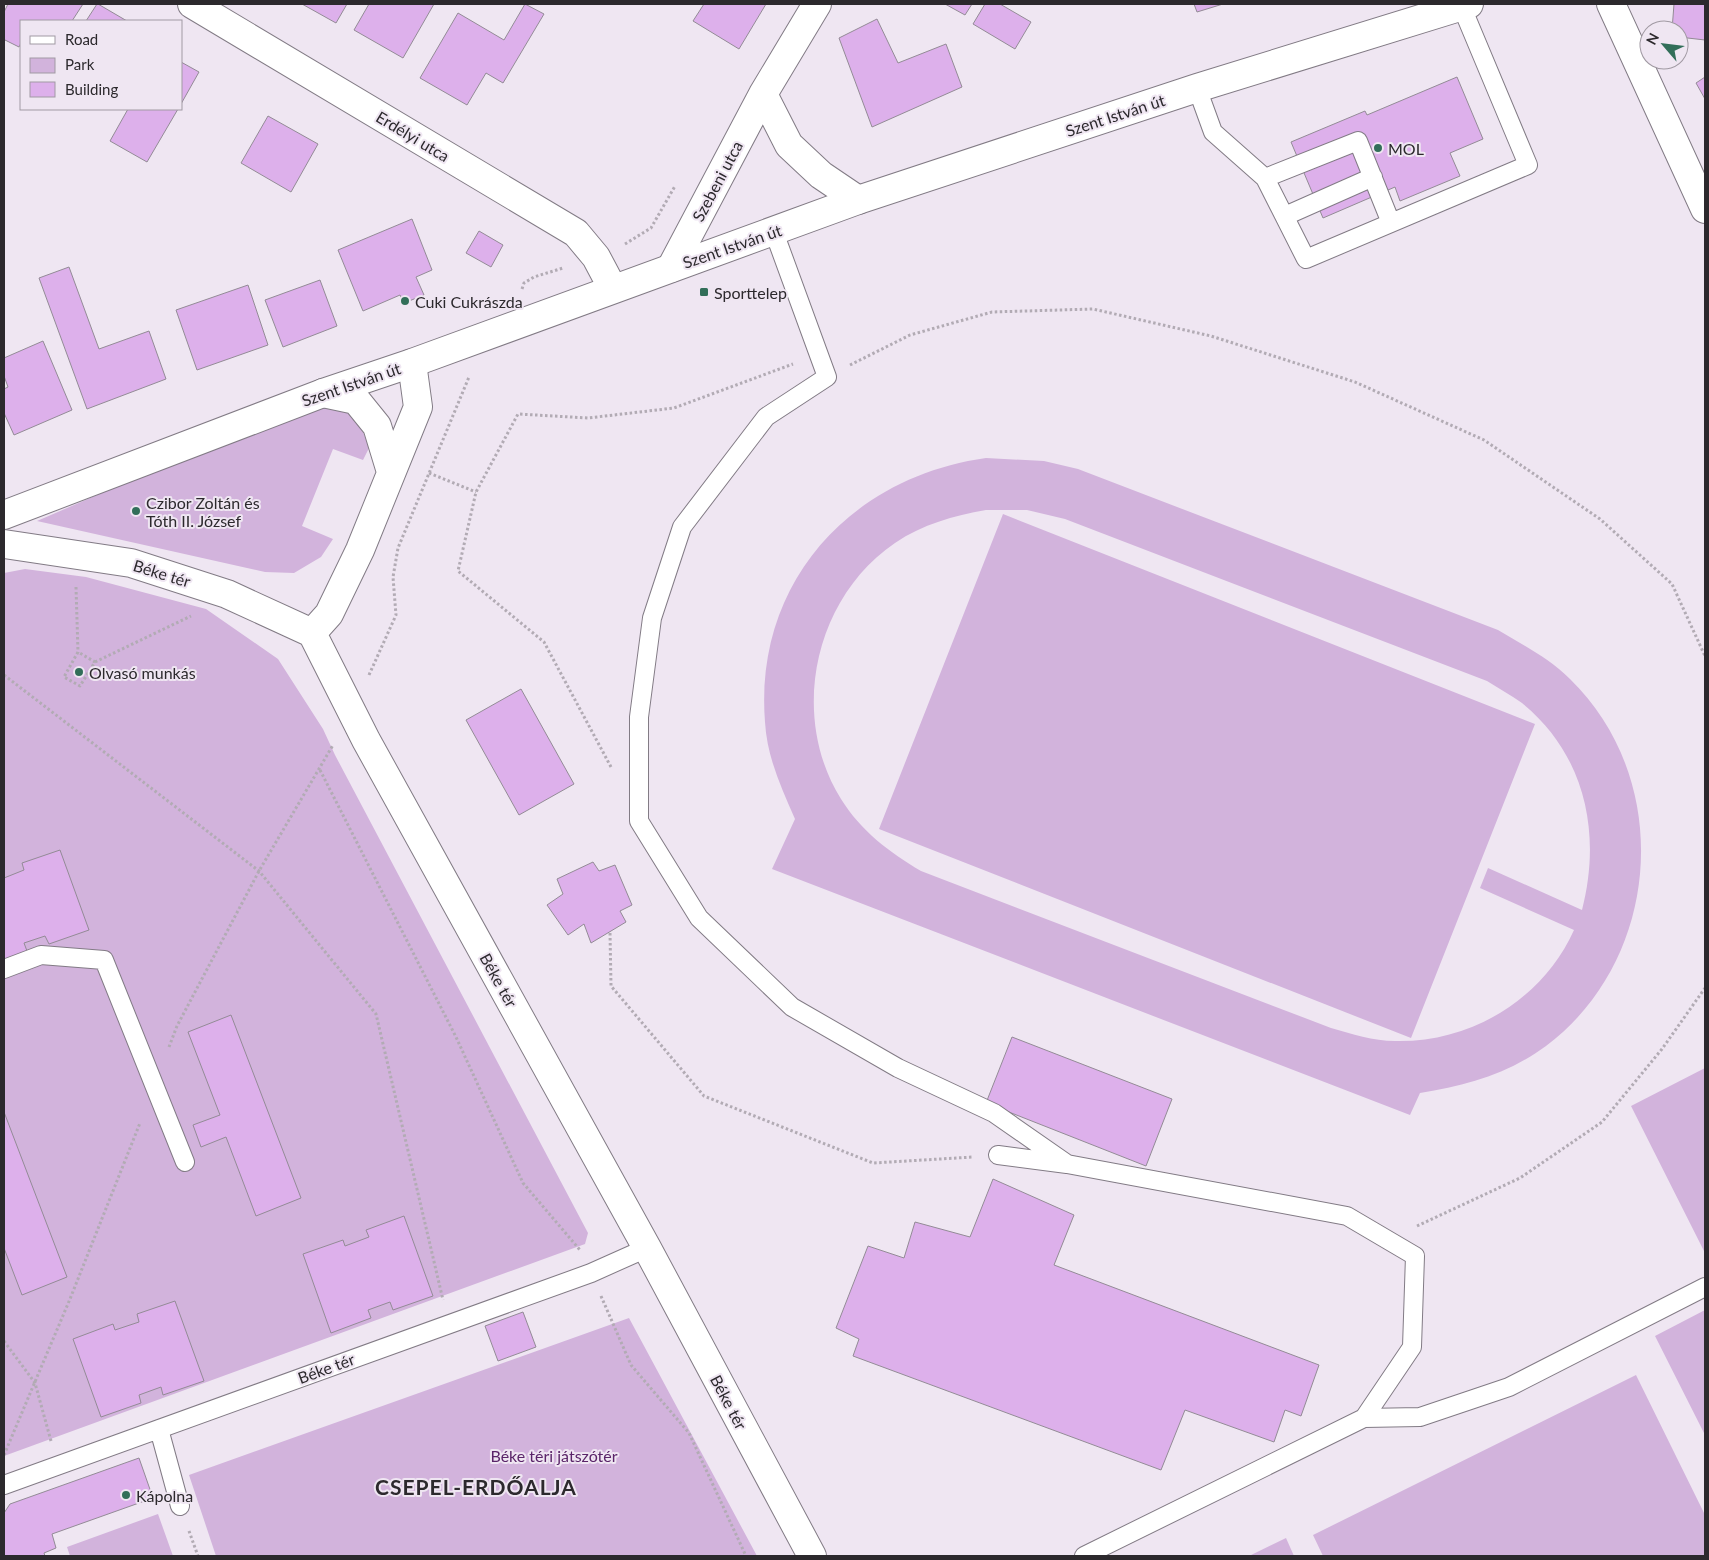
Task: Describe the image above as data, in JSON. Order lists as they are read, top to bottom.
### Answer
{
  "streets": {
    "street": [
      "Szent István út",
      "Erdélyi utca",
      "Szebeni utca",
      "Béke tér"
    ]
  },
  "crossings": [
    ["Szent István út", "Erdélyi utca"],
    ["Szent István út", "Szebeni utca"]
  ],
  "districts": ["CSEPEL-ERDŐALJA"],
  "parks": ["Béke téri játszótér"],
  "places": {
    "other": [
      "MOL",
      "Cuki Cukrászda",
      "Czibor Zoltán és Tóth II. József",
      "Olvasó munkás",
      "Kápolna"
    ],
    "transit": ["Sporttelep"]
  },
  "legend": ["Road", "Park", "Building"],
  "north": "top left"
}
